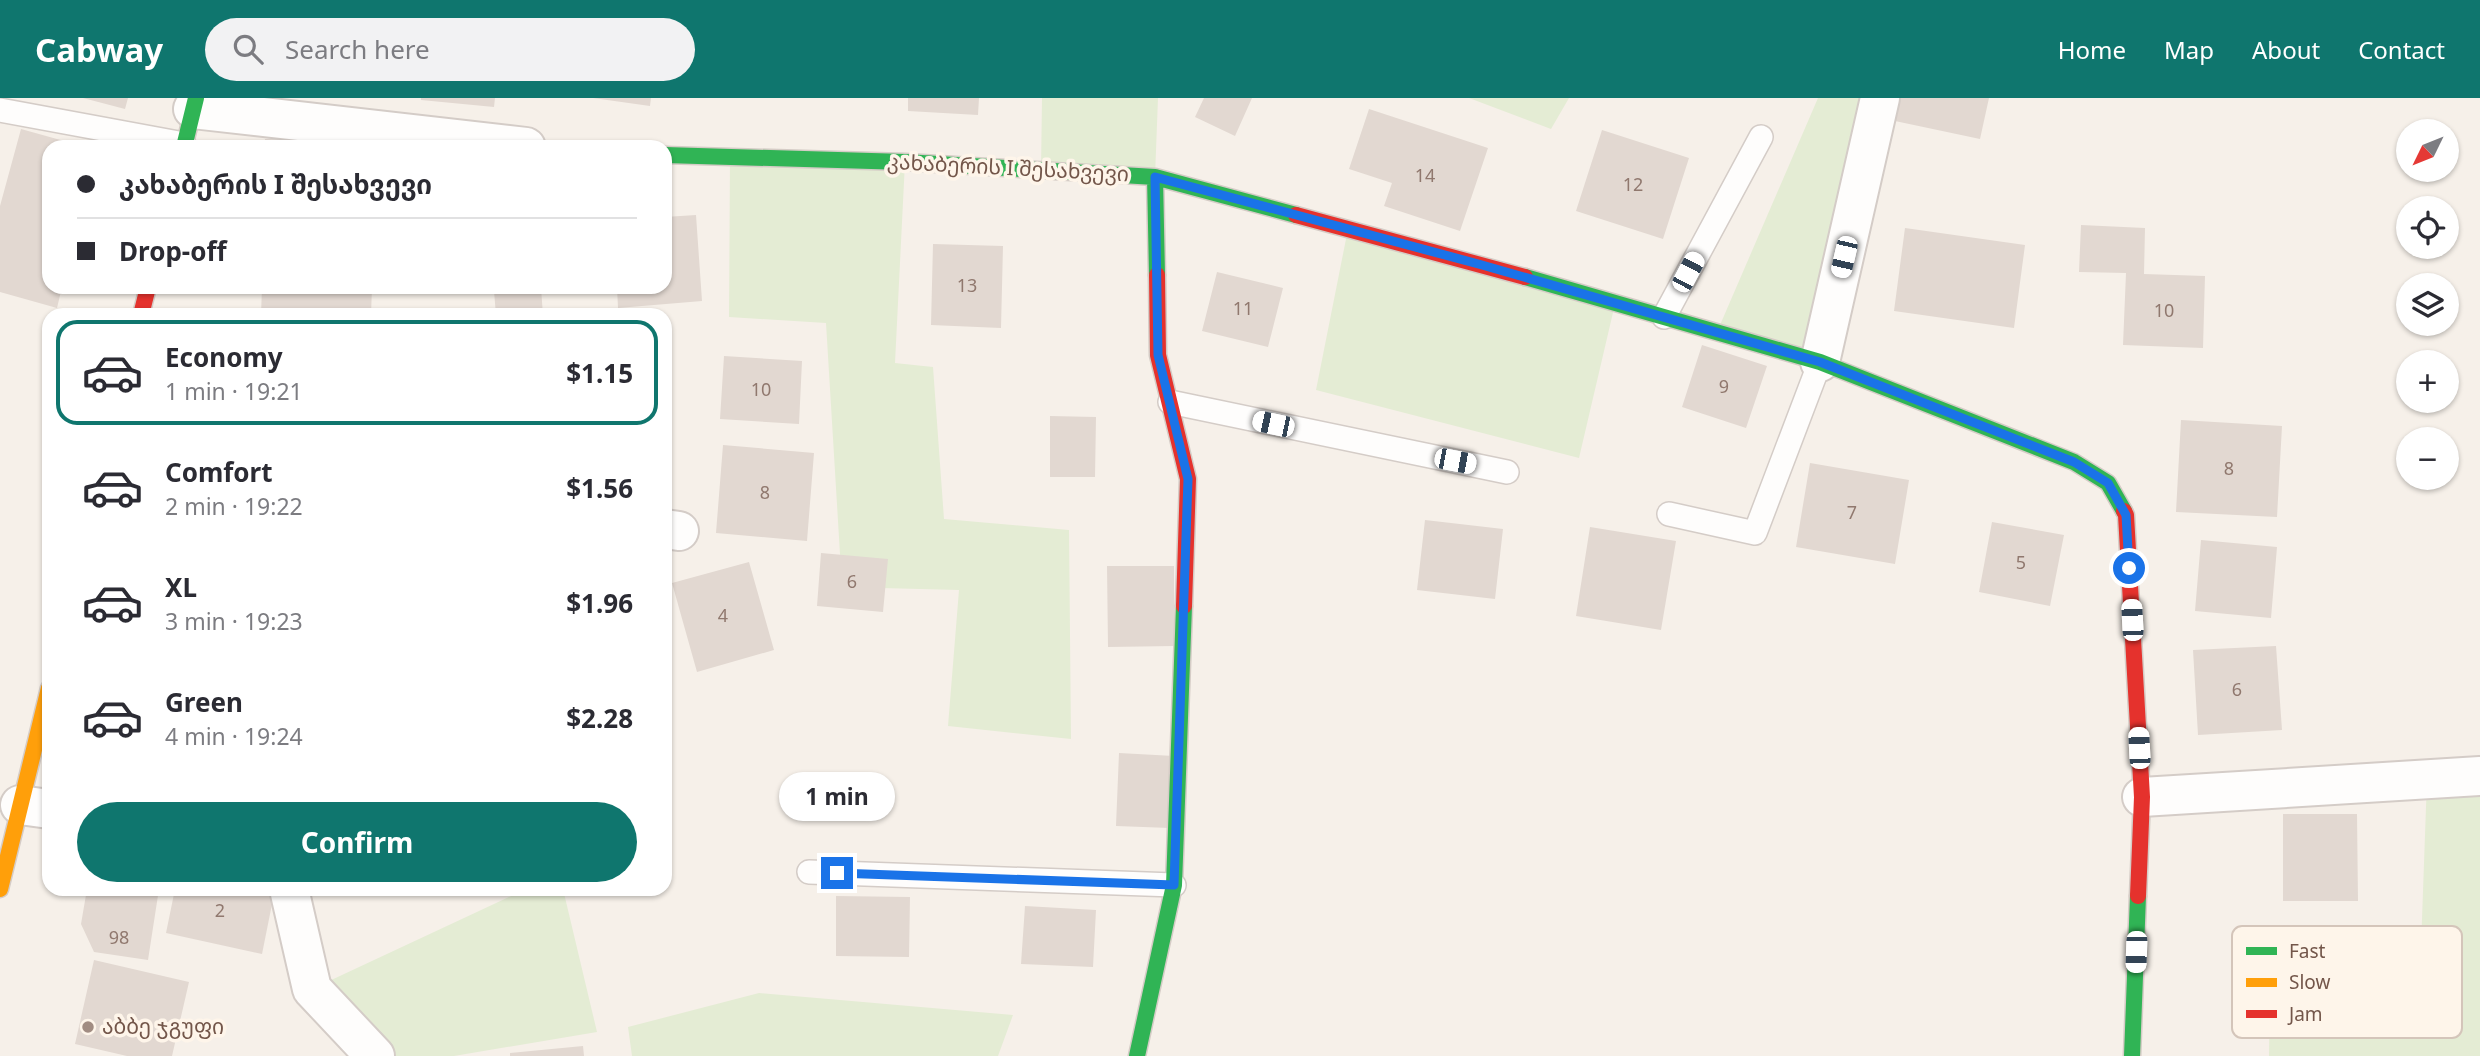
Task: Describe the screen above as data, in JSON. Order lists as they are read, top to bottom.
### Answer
{
  "streets": {
    "main road": ["კახაბერის I შესახვევი"]
  },
  "places": ["აბბე ჯგუფი"],
  "house_numbers": [
    "14",
    "12",
    "13",
    "11",
    "10",
    "9",
    "10",
    "8",
    "8",
    "7",
    "5",
    "6",
    "4",
    "6",
    "2",
    "98"
  ],
  "legend": ["Fast", "Slow", "Jam"],
  "north": "bottom left",
  "page": {
    "header": "Cabway",
    "search": "Search here",
    "nav": [
      "Home",
      "Map",
      "About",
      "Contact"
    ],
    "map_buttons": ["+", "−"],
    "banner": ["კახაბერის I შესახვევი", "Drop-off"],
    "list": [
      {
        "name": "Economy",
        "note": "1 min · 19:21",
        "value": "$1.15"
      },
      {
        "name": "Comfort",
        "note": "2 min · 19:22",
        "value": "$1.56"
      },
      {
        "name": "XL",
        "note": "3 min · 19:23",
        "value": "$1.96"
      },
      {
        "name": "Green",
        "note": "4 min · 19:24",
        "value": "$2.28"
      }
    ],
    "bubble": "1 min",
    "buttons": "Confirm"
  }
}
